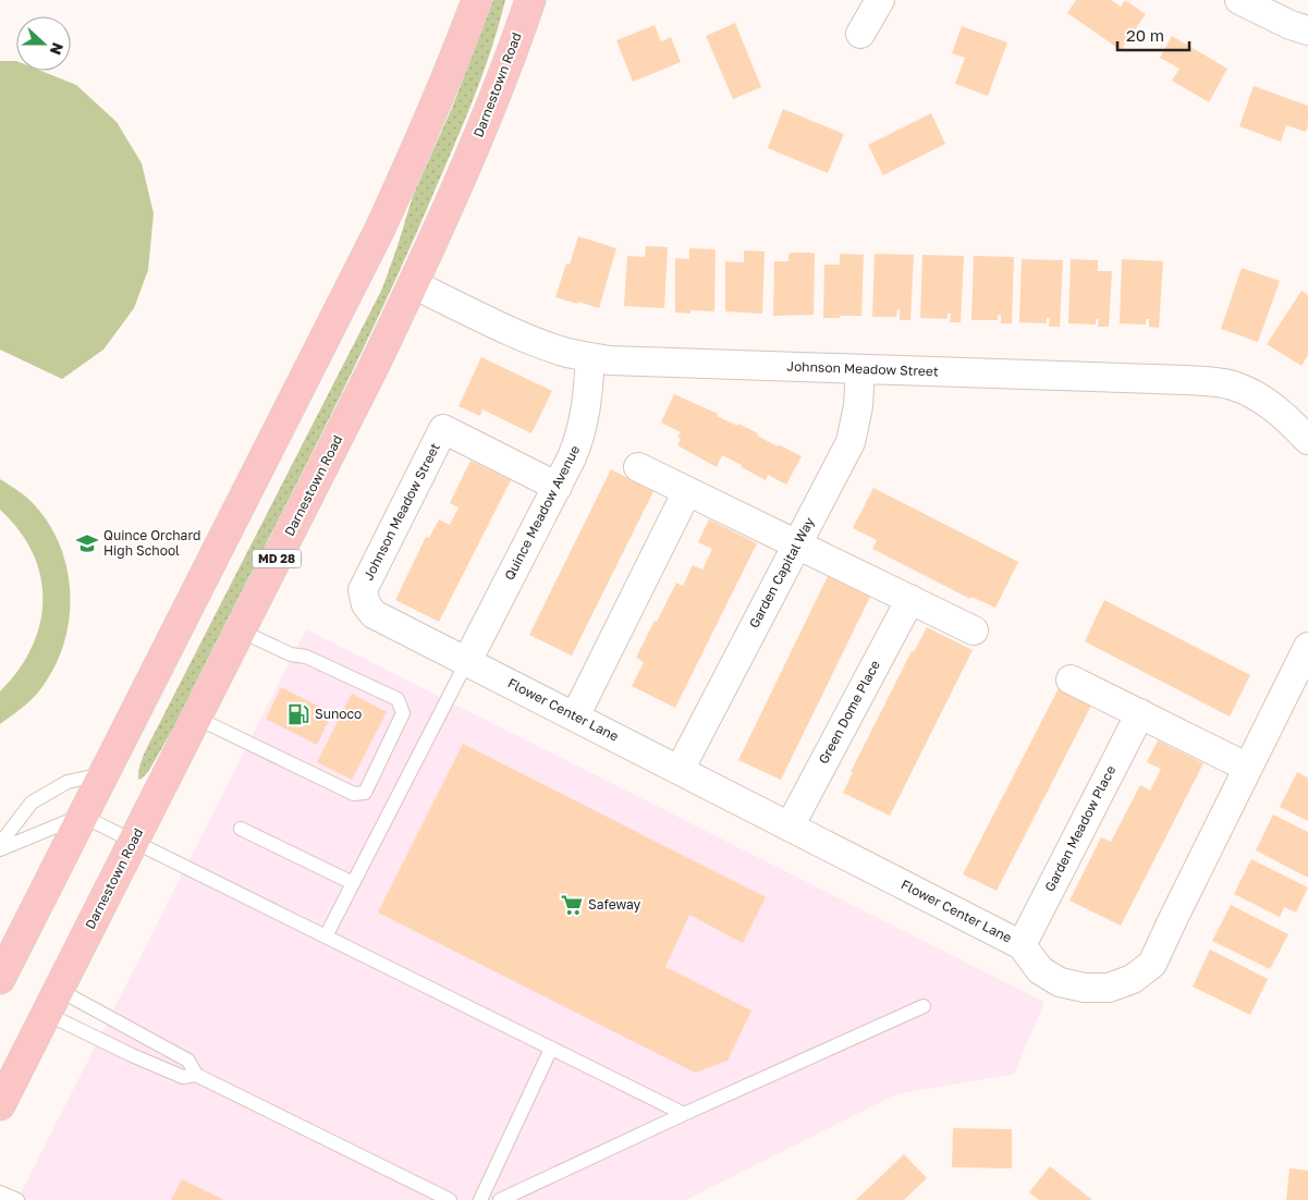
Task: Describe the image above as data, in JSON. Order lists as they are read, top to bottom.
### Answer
{
  "streets": {
    "main road": ["Darnestown Road", "MD 28"],
    "street": [
      "Johnson Meadow Street",
      "Quince Meadow Avenue",
      "Garden Capital Way",
      "Flower Center Lane",
      "Green Dome Place",
      "Garden Meadow Place"
    ]
  },
  "crossings": [
    ["Darnestown Road", "Johnson Meadow Street"],
    ["Johnson Meadow Street", "Quince Meadow Avenue"],
    ["Johnson Meadow Street", "Garden Capital Way"],
    ["Johnson Meadow Street", "Flower Center Lane"],
    ["Quince Meadow Avenue", "Flower Center Lane"],
    ["Garden Capital Way", "Flower Center Lane"],
    ["Flower Center Lane", "Green Dome Place"],
    ["Flower Center Lane", "Garden Meadow Place"]
  ],
  "places": {
    "school or university": ["Quince Orchard High School"],
    "fuel station": ["Sunoco"],
    "supermarket": ["Safeway"]
  },
  "scale_bar": "20 m",
  "north": "right"
}
